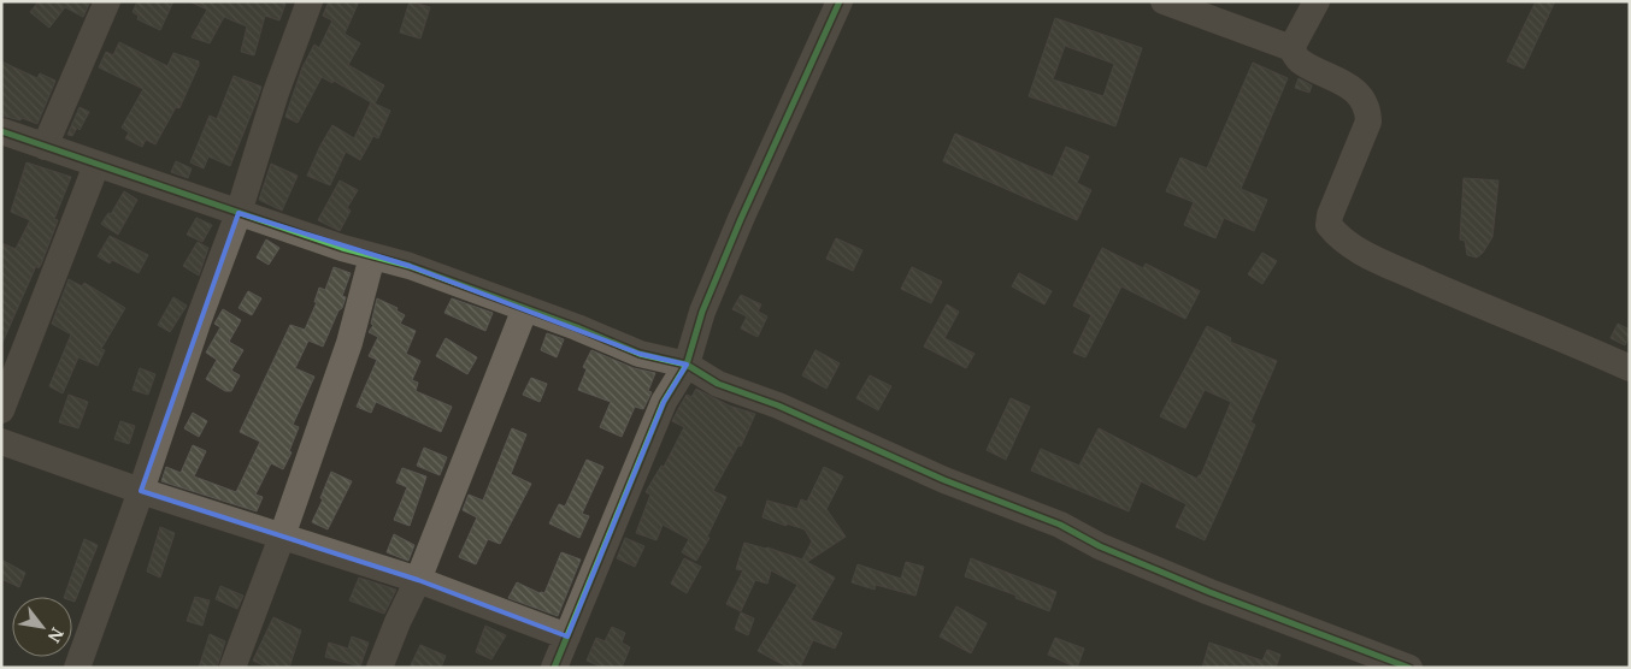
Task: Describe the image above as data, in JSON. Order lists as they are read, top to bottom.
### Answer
{
  "north": "bottom right"
}
